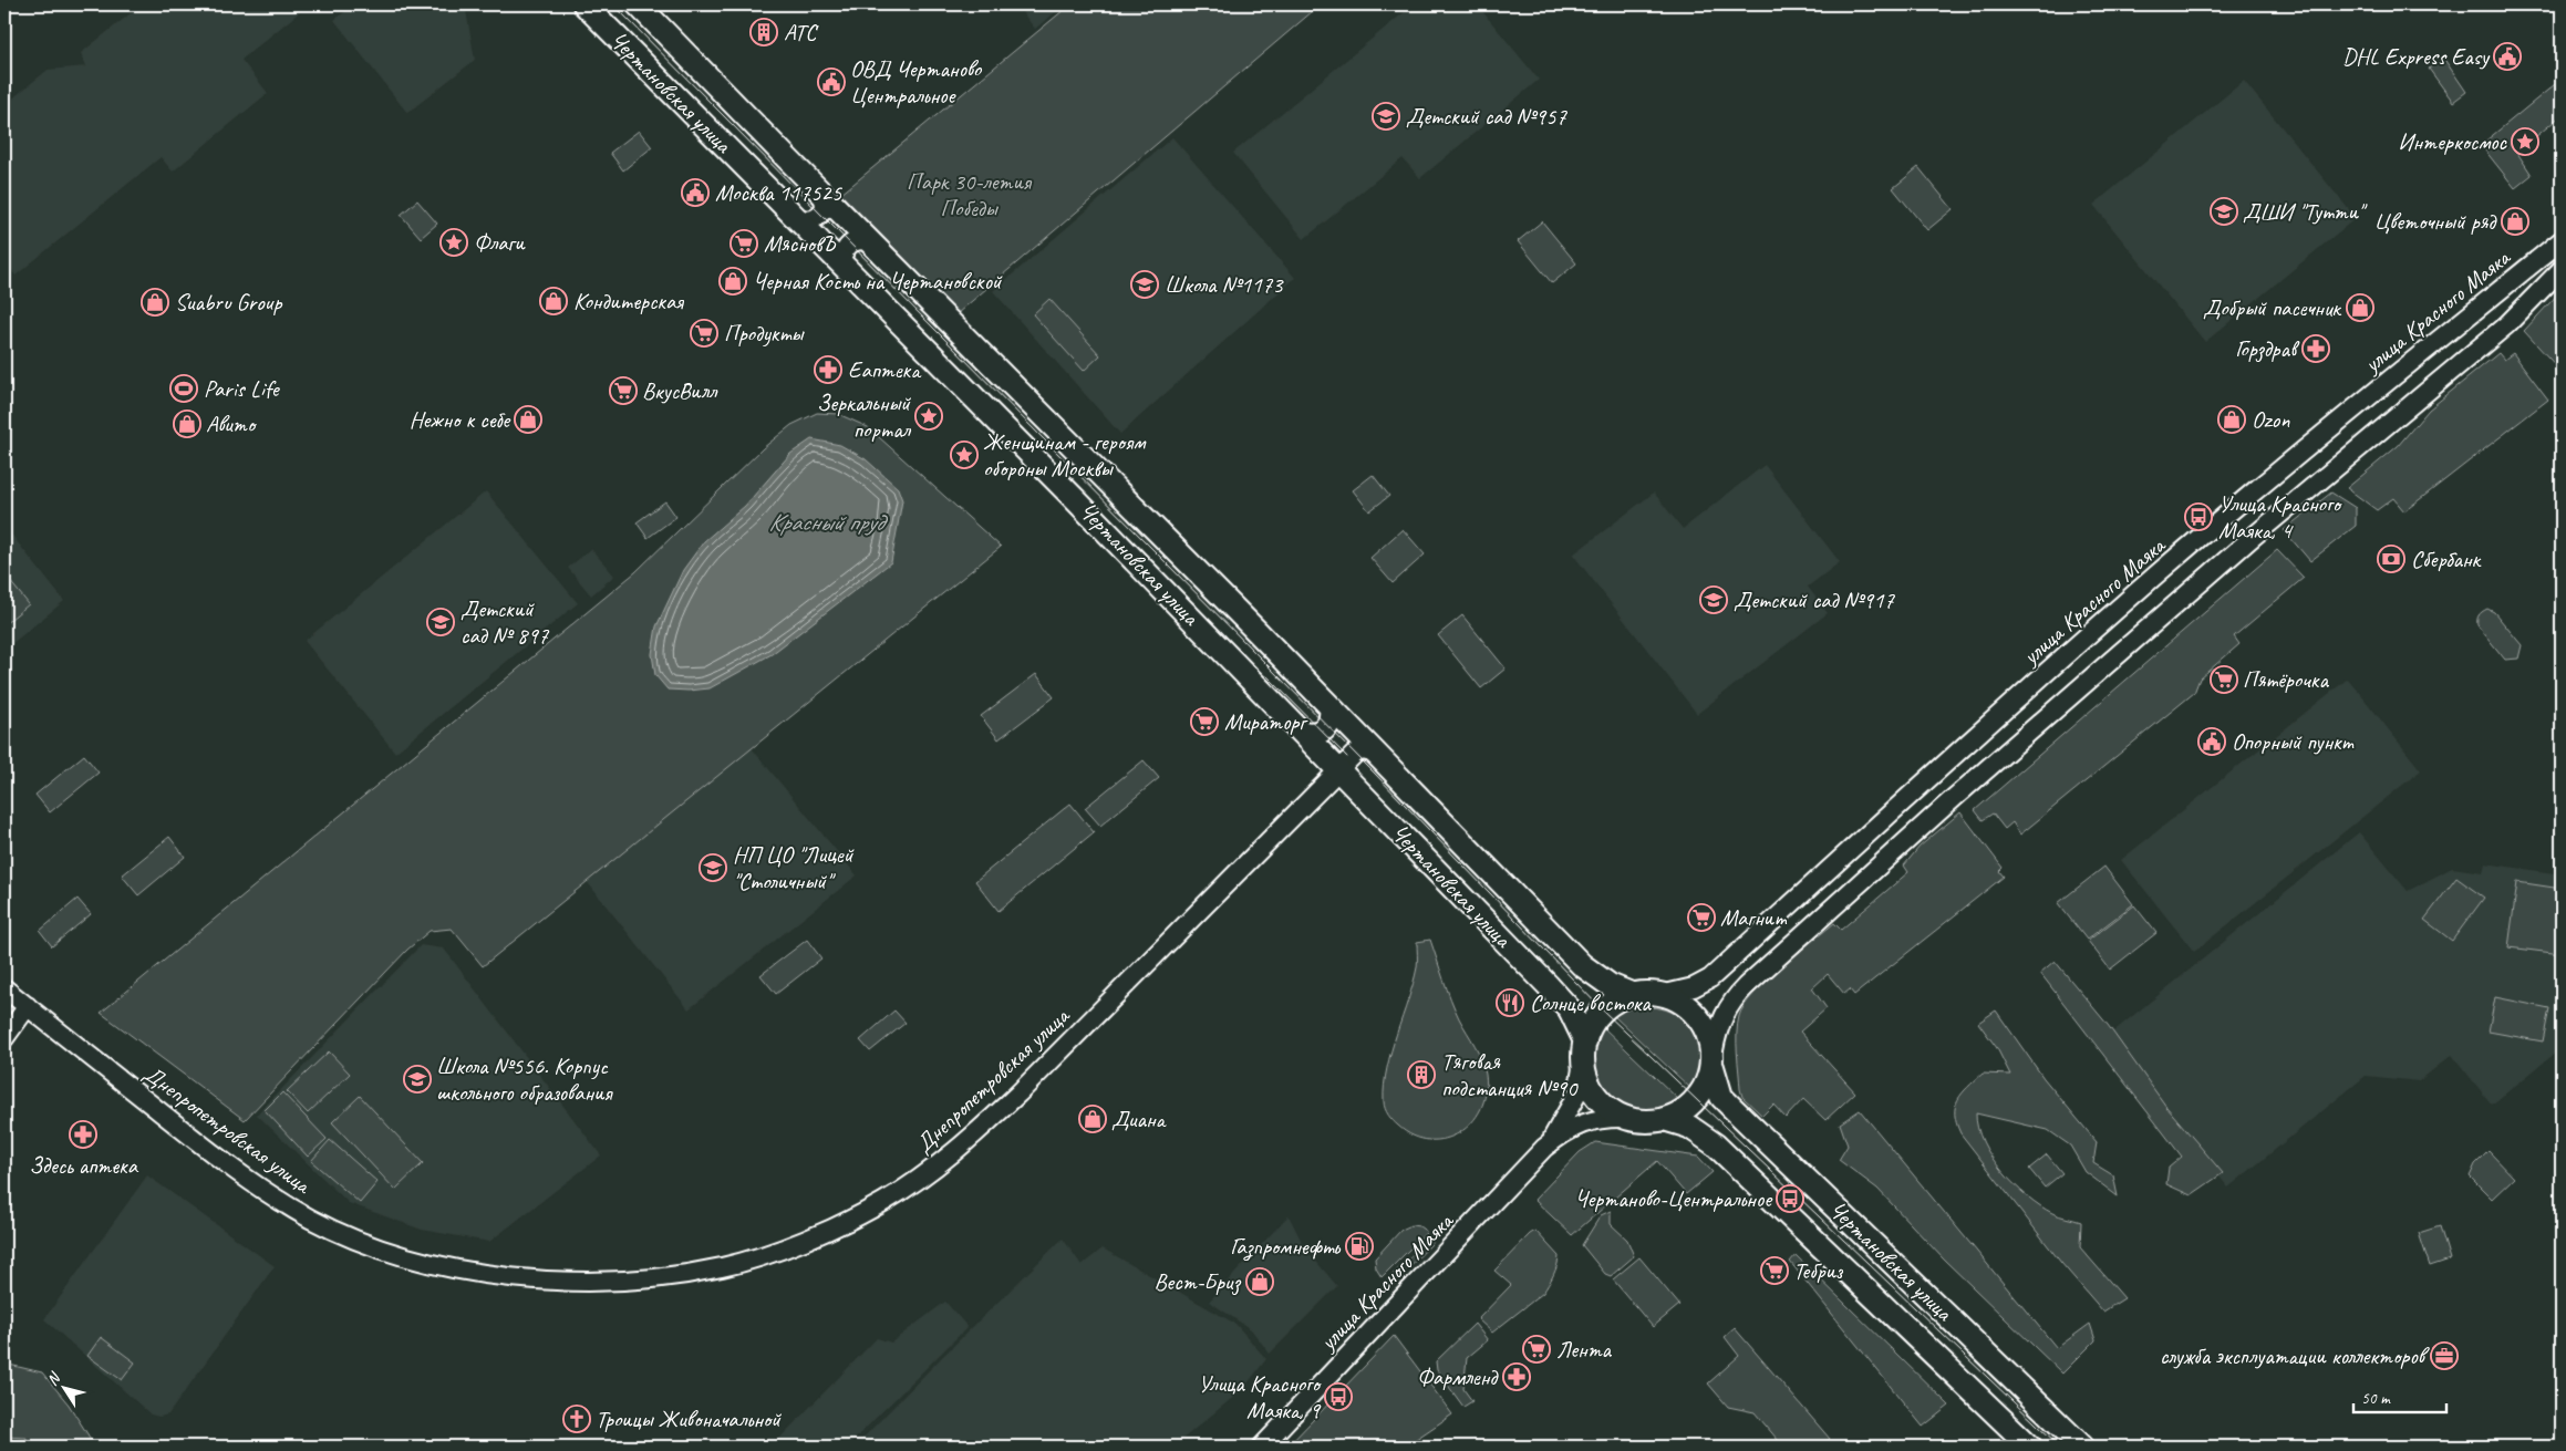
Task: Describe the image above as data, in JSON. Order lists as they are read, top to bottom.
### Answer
{
  "streets": {
    "main road": ["Чертановская улица"],
    "street": ["улица Красного Маяка", "Днепропетровская улица"]
  },
  "crossings": [
    ["Чертановская улица", "улица Красного Маяка"],
    ["Чертановская улица", "Днепропетровская улица"]
  ],
  "water": ["Красный пруд"],
  "parks": ["Парк 30-летия Победы"],
  "places": {
    "building": ["АТС", "Тяговая подстанция №90"],
    "public building": [
      "DHL Express Easy",
      "ОВД Чертаново Центральное",
      "Москва 117525",
      "Опорный пункт"
    ],
    "school or university": [
      "Детский сад №957",
      "ДШИ \"Тутти\"",
      "Школа №1173",
      "Детский сад №917",
      "Детский сад № 897",
      "НП ЦО \"Лицей \"Столичный\"",
      "Школа №556. Корпус школьного образования"
    ],
    "place": [
      "Интеркосмос",
      "Флаги",
      "Зеркальный портал",
      "Женщинам - героям обороны Москвы"
    ],
    "shop": [
      "Цветочный ряд",
      "Черная Кость на Чертановской",
      "Кондитерская",
      "Suabru Group",
      "Добрый пасечник",
      "Нежно к себе",
      "Ozon",
      "Авито",
      "Диана",
      "Вест-Бриз"
    ],
    "supermarket": [
      "МясновЪ",
      "Продукты",
      "ВкусВилл",
      "Пятёрочка",
      "Мираторг",
      "Магнит",
      "Тебриз",
      "Лента"
    ],
    "pharmacy": [
      "Горздрав",
      "Еаптека",
      "Здесь аптека",
      "Фармленд"
    ],
    "sports": ["Paris Life"],
    "bus stop": ["Улица Красного Маяка, 4", "Чертаново-Центральное", "Улица Красного Маяка, 9"],
    "bank": ["Сбербанк"],
    "restaurant": ["Солнце востока"],
    "fuel station": ["Газпромнефть"],
    "office": ["служба эксплуатации коллекторов"],
    "church": ["Троицы Живоначальной"]
  },
  "scale_bar": "50 m",
  "north": "top left"
}
